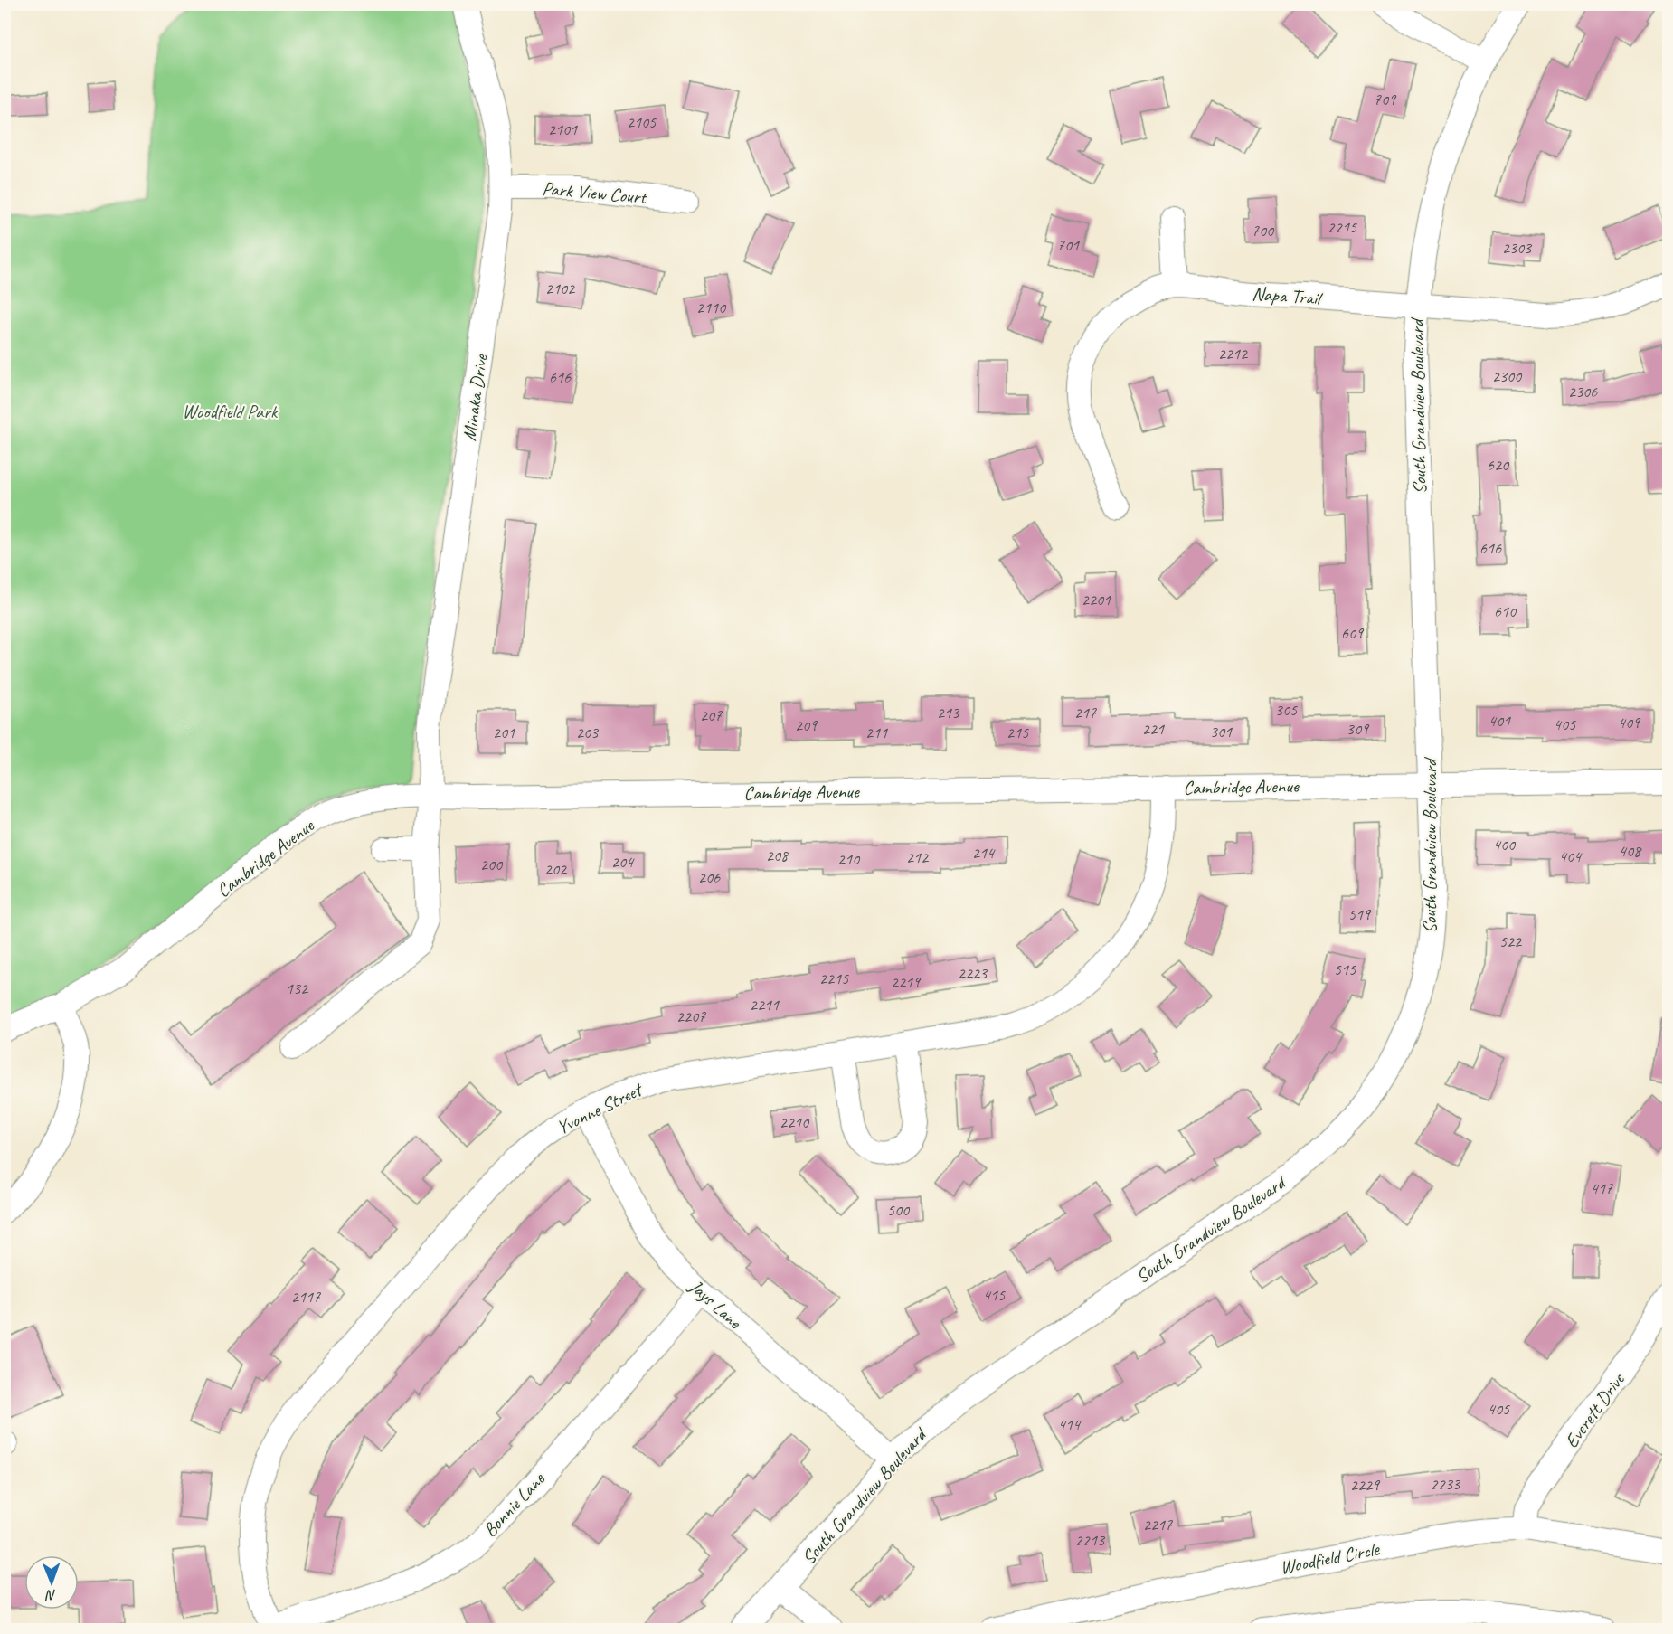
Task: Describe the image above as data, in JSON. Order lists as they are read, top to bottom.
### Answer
{
  "streets": {
    "street": [
      "Park View Court",
      "Napa Trail",
      "Minaka Drive",
      "South Grandview Boulevard",
      "Cambridge Avenue",
      "Yvonne Street",
      "Jays Lane",
      "Everett Drive",
      "Bonnie Lane",
      "Woodfield Circle"
    ]
  },
  "crossings": [
    ["Park View Court", "Minaka Drive"],
    ["Napa Trail", "South Grandview Boulevard"],
    ["Minaka Drive", "Cambridge Avenue"],
    ["South Grandview Boulevard", "Cambridge Avenue"],
    ["South Grandview Boulevard", "Jays Lane"],
    ["Cambridge Avenue", "Yvonne Street"],
    ["Yvonne Street", "Jays Lane"],
    ["Yvonne Street", "Bonnie Lane"],
    ["Jays Lane", "Bonnie Lane"],
    ["Everett Drive", "Woodfield Circle"]
  ],
  "parks": ["Woodfield Park"],
  "house_numbers": [
    "709",
    "2105",
    "2101",
    "2215",
    "700",
    "701",
    "2303",
    "2102",
    "2110",
    "2212",
    "2300",
    "616",
    "2306",
    "620",
    "616",
    "2201",
    "610",
    "609",
    "305",
    "213",
    "217",
    "207",
    "401",
    "409",
    "405",
    "209",
    "221",
    "309",
    "301",
    "201",
    "203",
    "211",
    "215",
    "400",
    "408",
    "214",
    "208",
    "404",
    "212",
    "210",
    "204",
    "200",
    "202",
    "206",
    "519",
    "522",
    "515",
    "2223",
    "2215",
    "2219",
    "132",
    "2211",
    "2207",
    "2210",
    "417",
    "500",
    "415",
    "2117",
    "405",
    "414",
    "2233",
    "2229",
    "2217",
    "2213"
  ],
  "north": "bottom"
}
